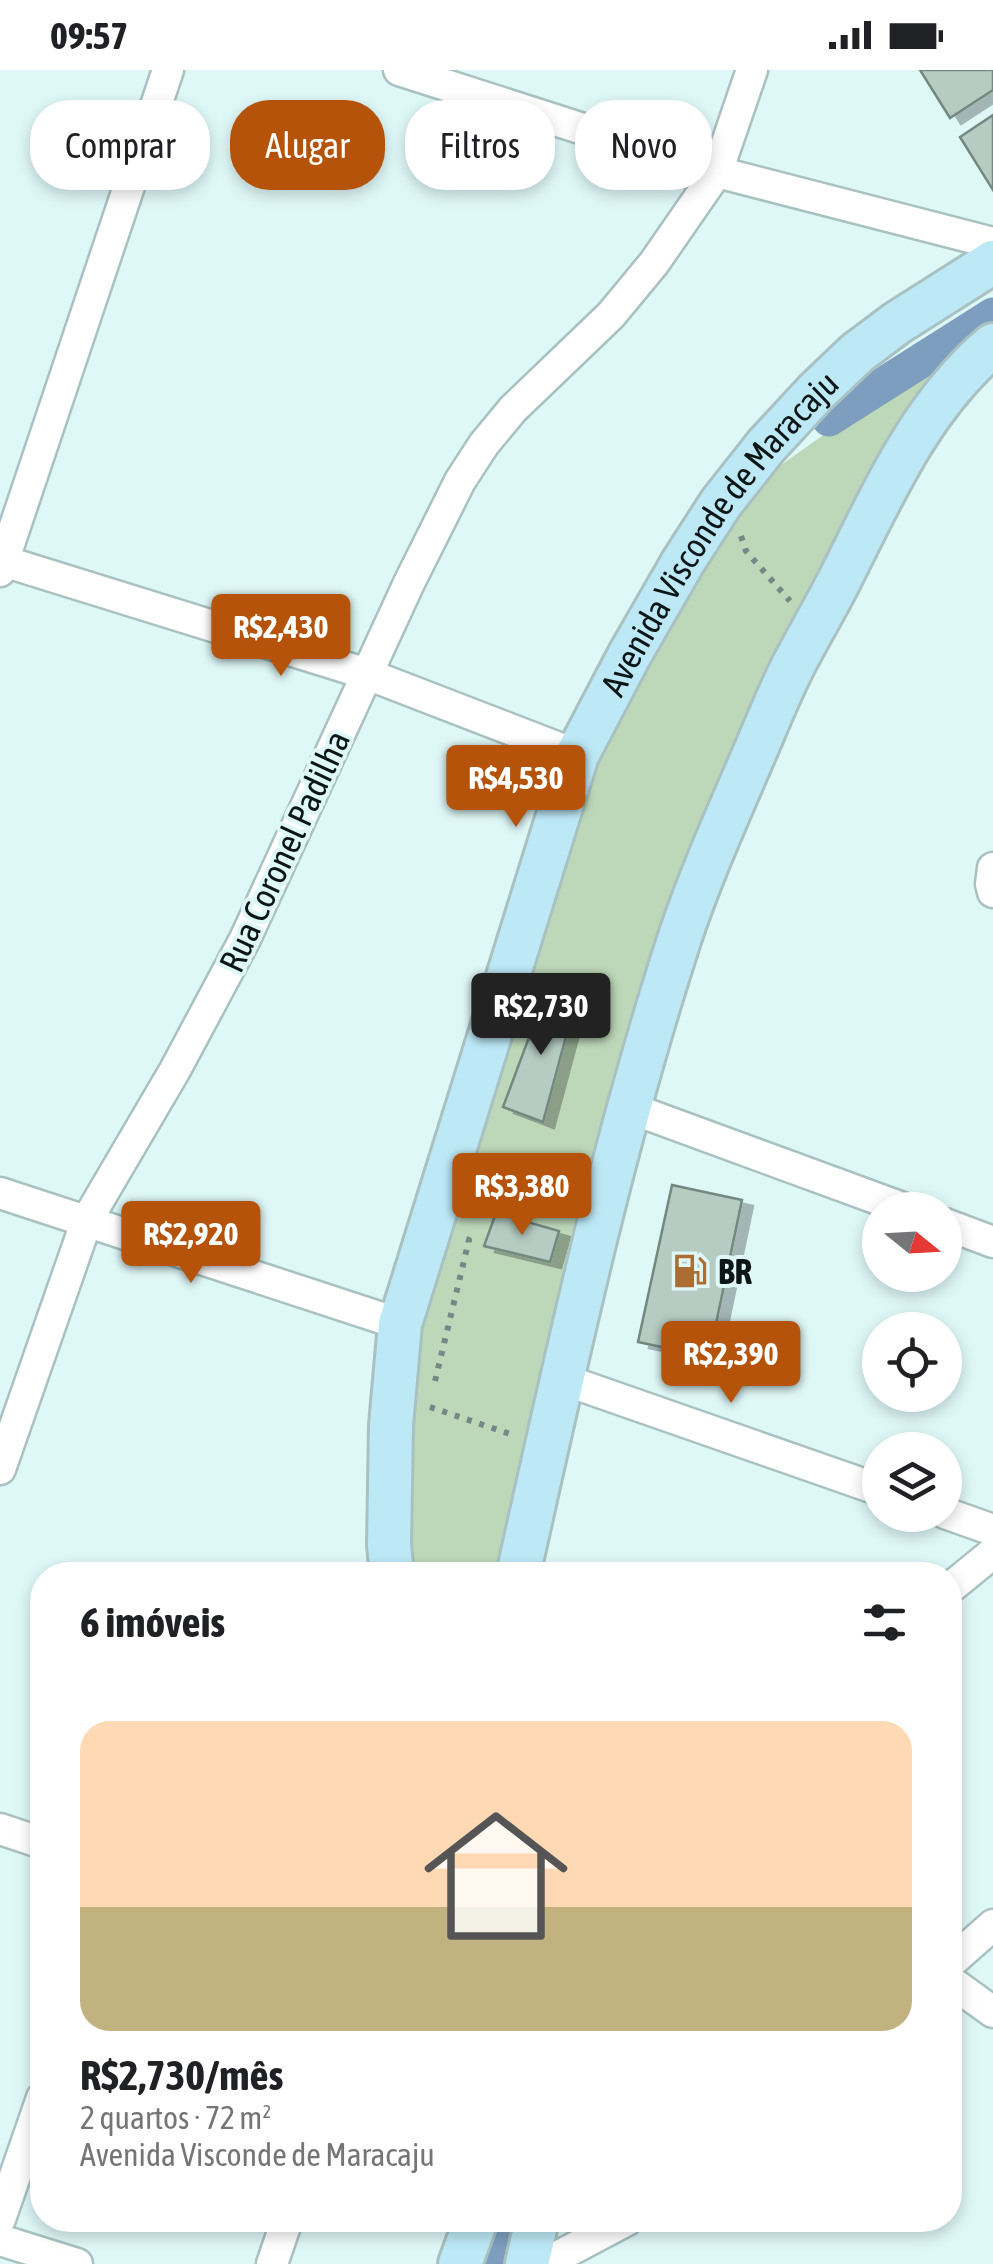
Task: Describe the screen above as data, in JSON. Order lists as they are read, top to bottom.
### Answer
{
  "streets": {
    "main road": ["Avenida Visconde de Maracaju"],
    "street": ["Rua Coronel Padilha"]
  },
  "places": {
    "fuel station": ["BR"]
  },
  "north": "right",
  "page": {
    "status": "09:57",
    "chip": [
      "Comprar",
      "Alugar",
      "Filtros",
      "Novo"
    ],
    "price": [
      "R$2,430",
      "R$4,530",
      "R$2,730",
      "R$3,380",
      "R$2,920",
      "R$2,390"
    ],
    "heading": "6 imóveis",
    "list": [
      {
        "name": "R$2,730/mês",
        "note": "2 quartos · 72 m² · Avenida Visconde de Maracaju"
      }
    ]
  }
}
